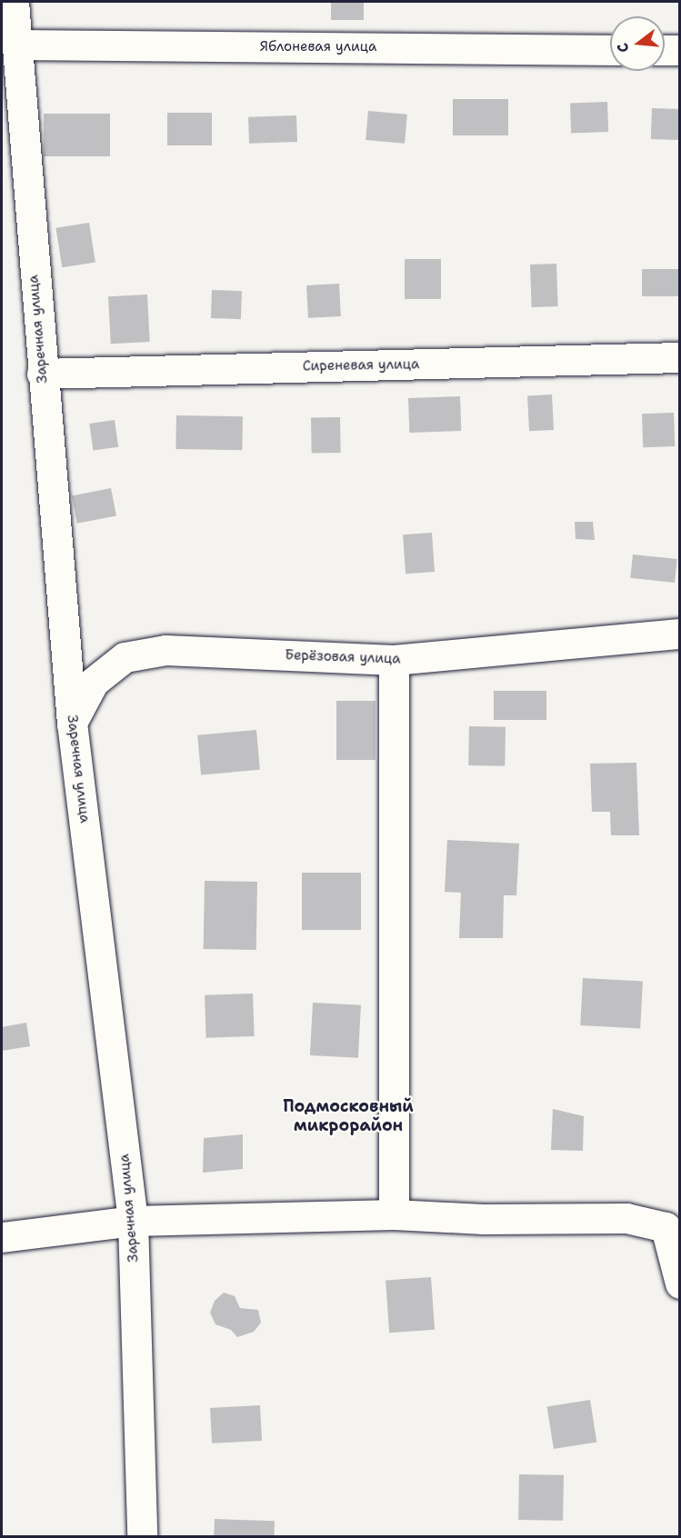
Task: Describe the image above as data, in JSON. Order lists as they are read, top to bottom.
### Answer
{
  "streets": {
    "street": [
      "Яблоневая улица",
      "Заречная улица",
      "Сиреневая улица",
      "Берёзовая улица"
    ]
  },
  "crossings": [
    ["Яблоневая улица", "Заречная улица"],
    ["Заречная улица", "Сиреневая улица"],
    ["Заречная улица", "Берёзовая улица"]
  ],
  "districts": ["Подмосковный микрорайон"],
  "north": "left"
}
